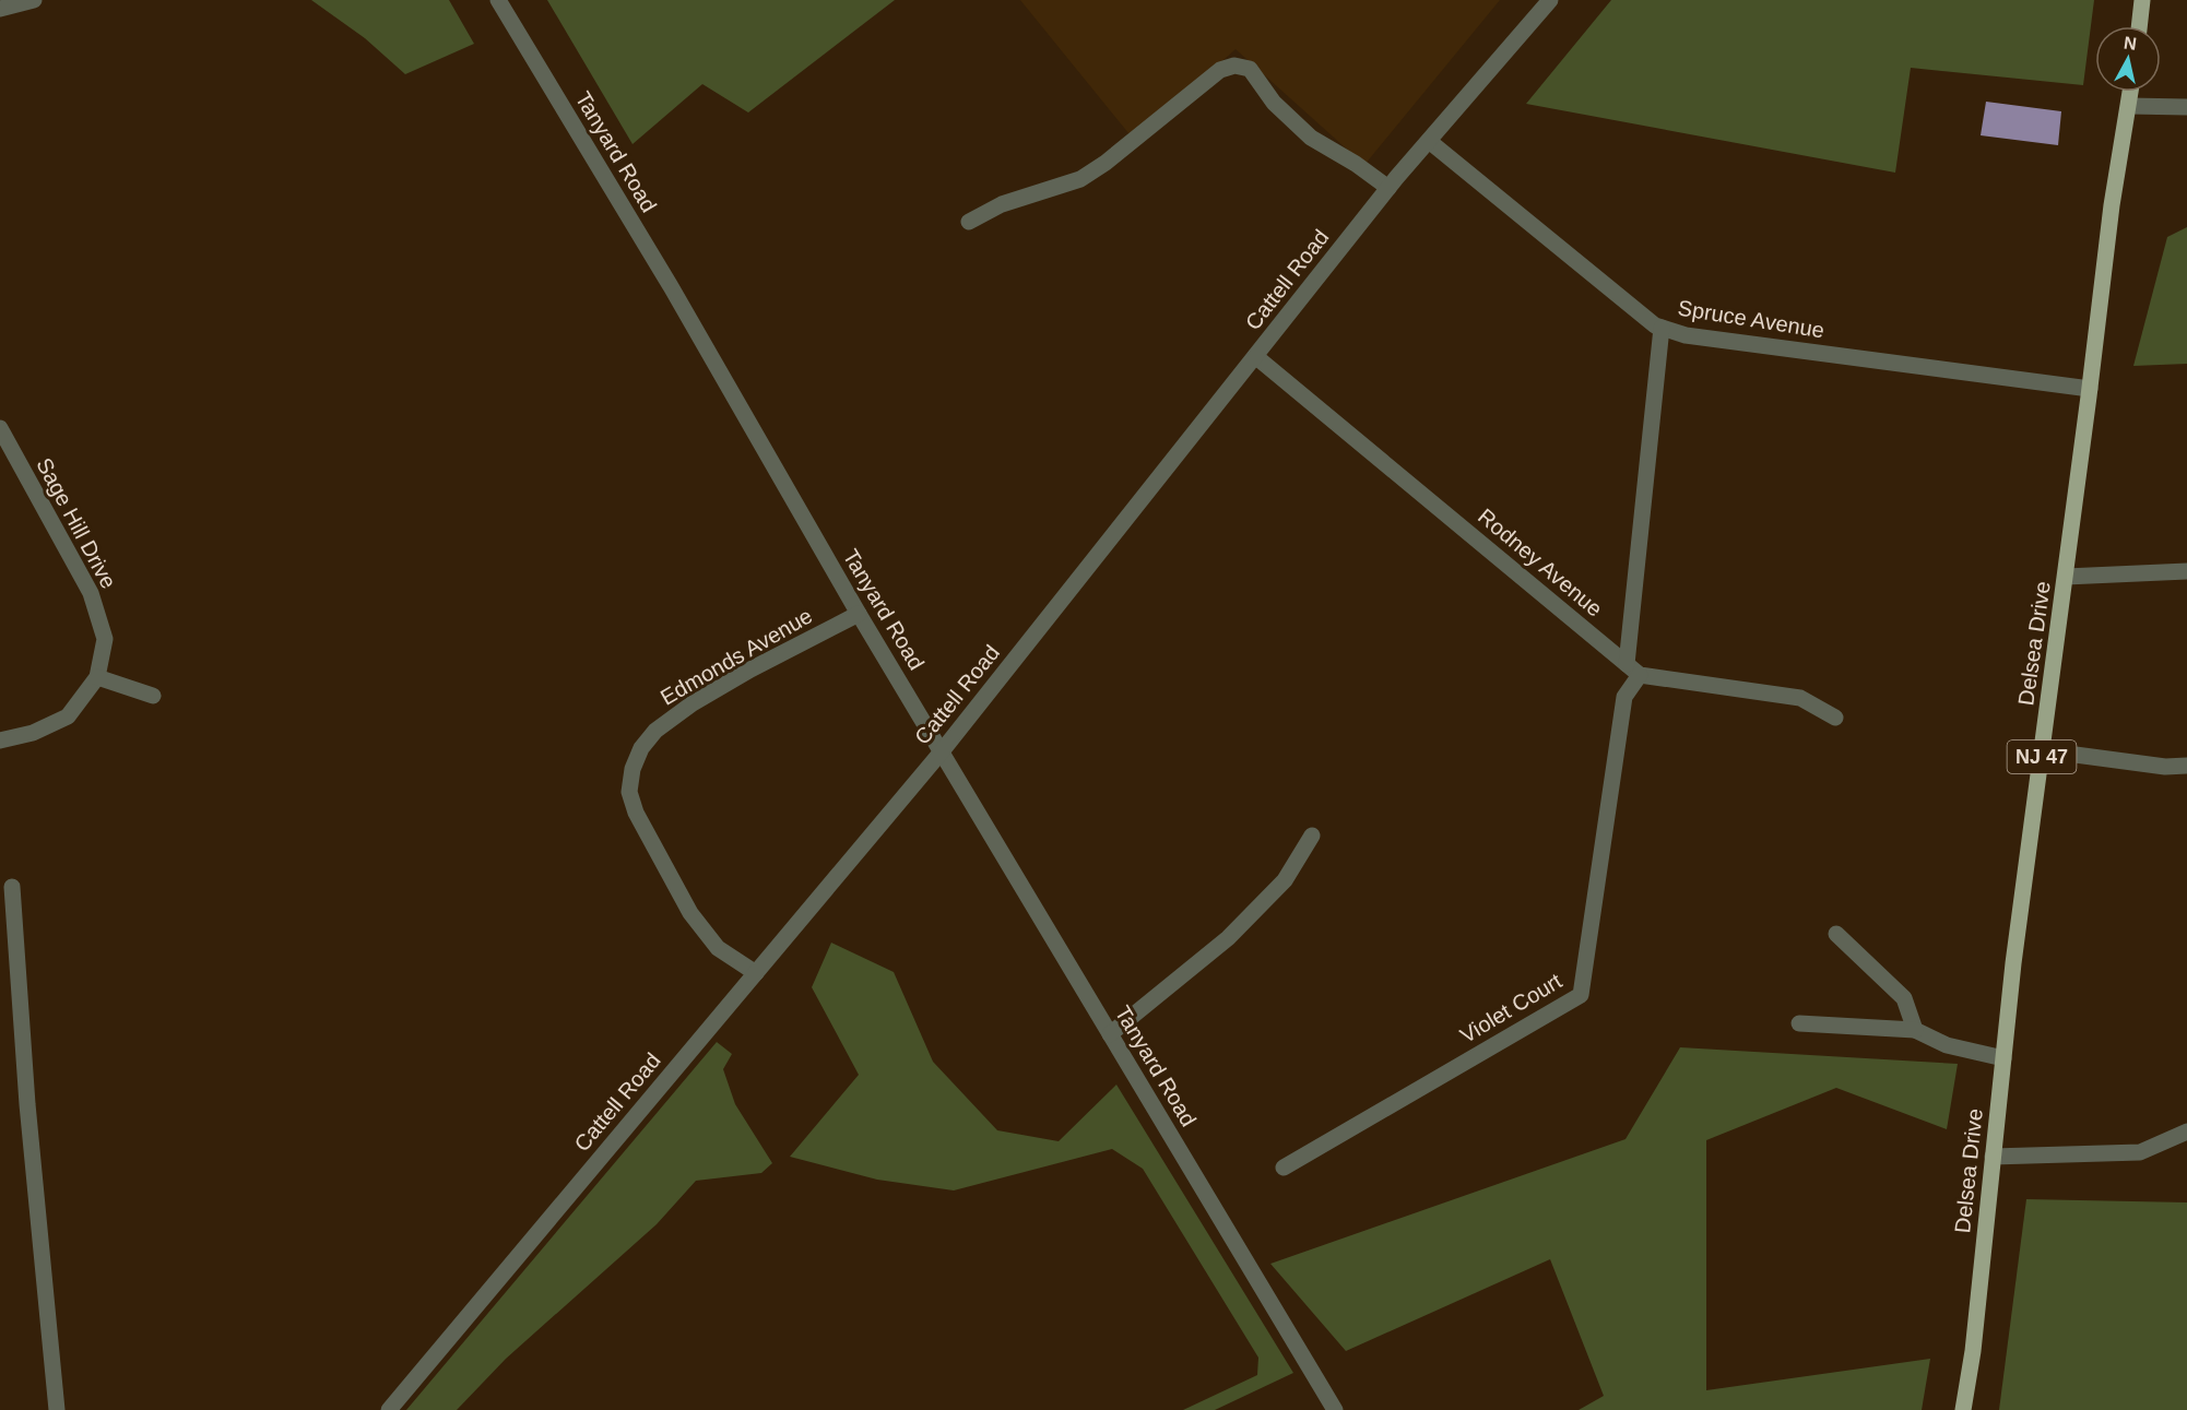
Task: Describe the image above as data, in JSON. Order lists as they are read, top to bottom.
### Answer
{
  "streets": {
    "main road": ["Delsea Drive", "NJ 47"],
    "street": [
      "Tanyard Road",
      "Cattell Road",
      "Spruce Avenue",
      "Sage Hill Drive",
      "Rodney Avenue",
      "Edmonds Avenue",
      "Violet Court"
    ]
  },
  "crossings": [
    ["Tanyard Road", "Cattell Road"],
    ["Tanyard Road", "Edmonds Avenue"],
    ["Cattell Road", "Spruce Avenue"],
    ["Cattell Road", "Rodney Avenue"],
    ["Cattell Road", "Edmonds Avenue"],
    ["Spruce Avenue", "Delsea Drive"],
    ["Rodney Avenue", "Violet Court"]
  ],
  "north": "top"
}
